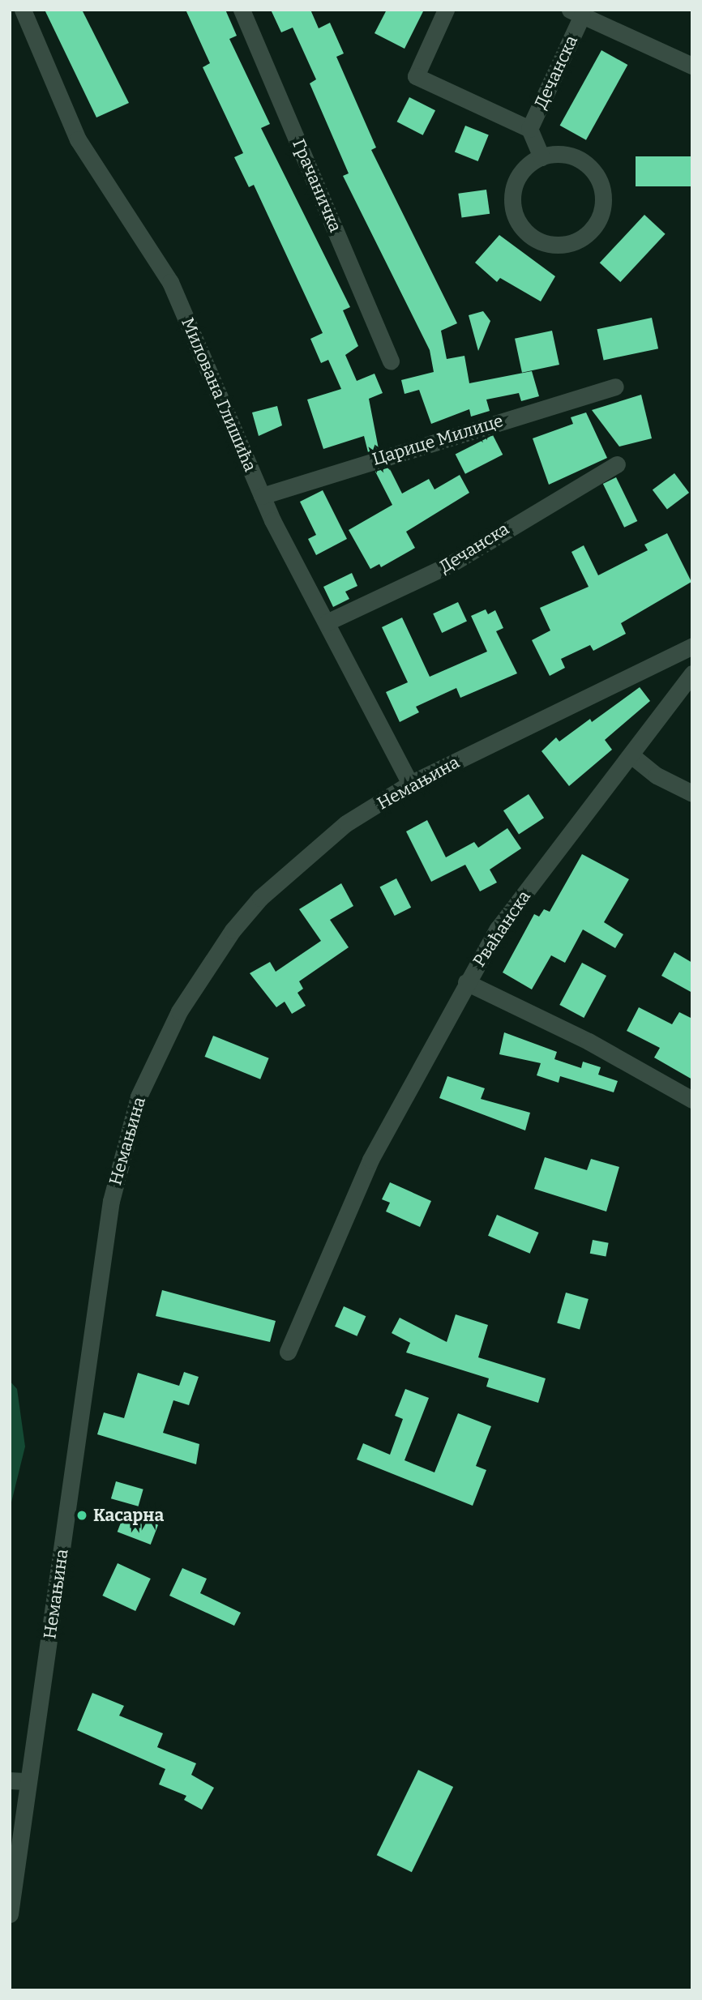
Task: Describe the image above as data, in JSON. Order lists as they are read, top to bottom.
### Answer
{
  "streets": {
    "street": [
      "Дечанска",
      "Грачаничка",
      "Милована Глишића",
      "Царице Милице",
      "Немањина",
      "Рваћанска"
    ]
  },
  "crossings": [
    ["Дечанска", "Милована Глишића"],
    ["Милована Глишића", "Царице Милице"],
    ["Милована Глишића", "Немањина"]
  ],
  "places": ["Касарна"]
}
